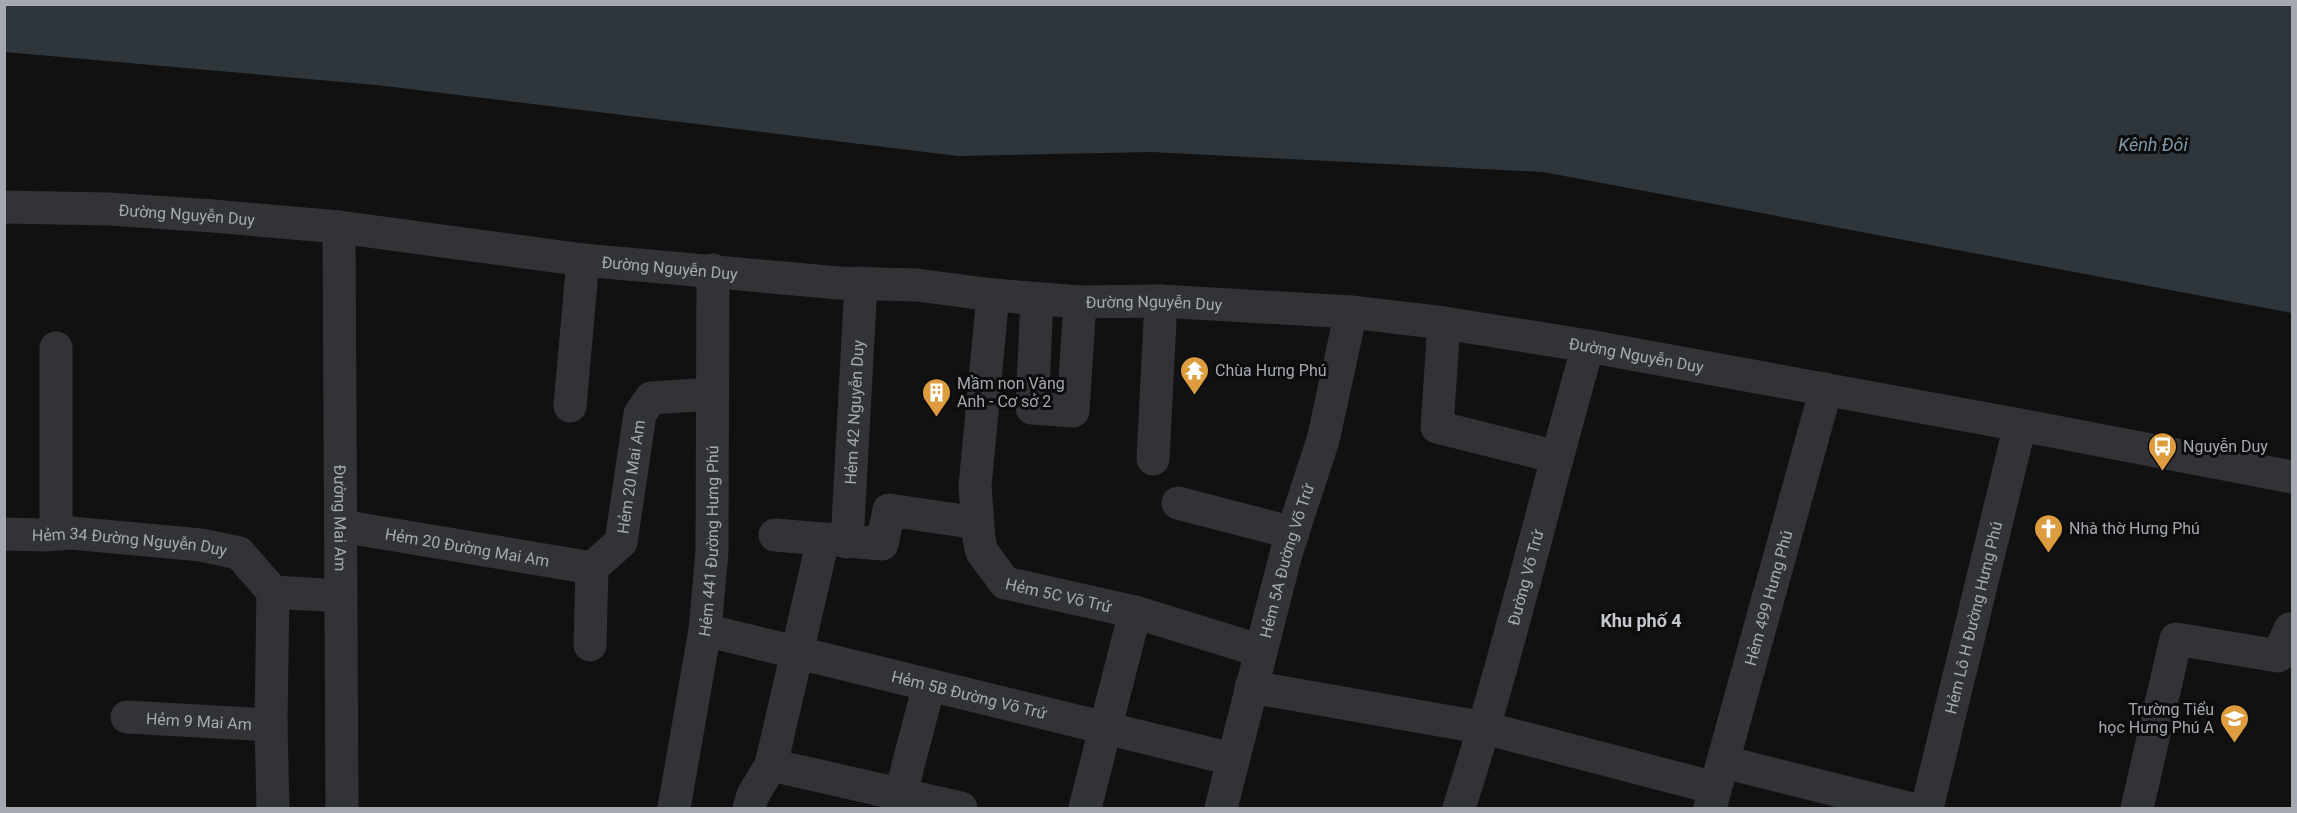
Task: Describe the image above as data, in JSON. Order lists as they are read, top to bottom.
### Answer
{
  "streets": {
    "street": [
      "Đường Nguyễn Duy",
      "Hẻm 42 Nguyễn Duy",
      "Hẻm 20 Mai Am",
      "Đường Mai Am",
      "Hẻm 441 Đường Hưng Phú",
      "Hẻm 34 Đường Nguyễn Duy",
      "Hẻm 20 Đường Mai Am",
      "Hẻm 5A Đường Võ Trứ",
      "Đường Võ Trứ",
      "Hẻm 5C Võ Trứ",
      "Hẻm 499 Hưng Phú",
      "Hẻm Lô H Đường Hưng Phú",
      "Hẻm 5B Đường Võ Trứ",
      "Hẻm 9 Mai Am"
    ]
  },
  "crossings": [
    ["Đường Nguyễn Duy", "Hẻm 42 Nguyễn Duy"],
    ["Đường Nguyễn Duy", "Đường Mai Am"],
    ["Đường Nguyễn Duy", "Hẻm 441 Đường Hưng Phú"],
    ["Đường Nguyễn Duy", "Hẻm 5A Đường Võ Trứ"],
    ["Đường Nguyễn Duy", "Đường Võ Trứ"],
    ["Đường Nguyễn Duy", "Hẻm 5C Võ Trứ"],
    ["Đường Nguyễn Duy", "Hẻm 499 Hưng Phú"],
    ["Đường Nguyễn Duy", "Hẻm Lô H Đường Hưng Phú"],
    ["Hẻm 42 Nguyễn Duy", "Hẻm 5B Đường Võ Trứ"],
    ["Hẻm 20 Mai Am", "Hẻm 441 Đường Hưng Phú"],
    ["Hẻm 20 Mai Am", "Hẻm 20 Đường Mai Am"],
    ["Đường Mai Am", "Hẻm 20 Đường Mai Am"],
    ["Hẻm 441 Đường Hưng Phú", "Hẻm 5B Đường Võ Trứ"],
    ["Hẻm 5A Đường Võ Trứ", "Hẻm 5C Võ Trứ"],
    ["Hẻm 5A Đường Võ Trứ", "Hẻm 5B Đường Võ Trứ"]
  ],
  "districts": ["Khu phố 4"],
  "water": ["Kênh Đôi"],
  "places": {
    "temple": ["Chùa Hưng Phú"],
    "building": ["Mầm non Vàng Anh - Cơ sở 2"],
    "bus stop": ["Nguyễn Duy"],
    "church": ["Nhà thờ Hưng Phú"],
    "school or university": ["Trường Tiểu học Hưng Phú A"]
  }
}
